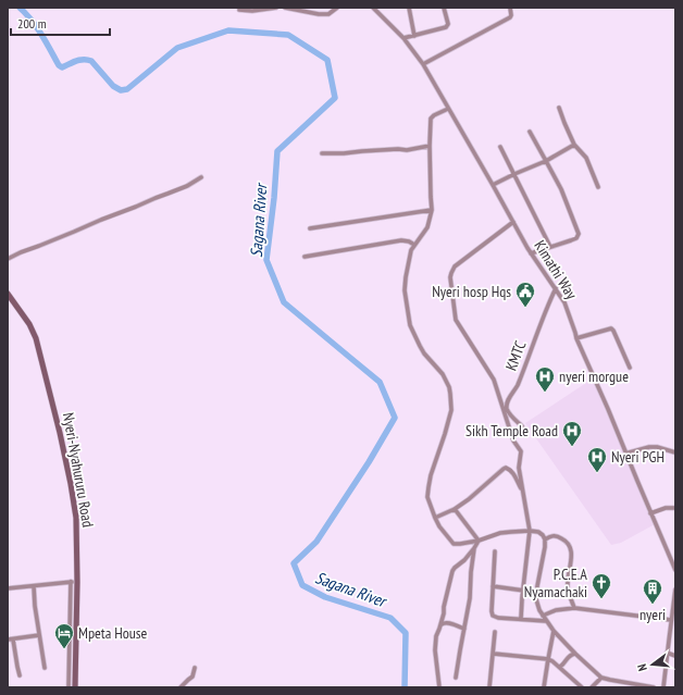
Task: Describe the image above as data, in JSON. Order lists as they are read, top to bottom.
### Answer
{
  "streets": {
    "main road": ["Nyeri-Nyahururu Road"],
    "street": ["Kimathi Way", "KMTC"]
  },
  "crossings": [
    ["Kimathi Way", "KMTC"]
  ],
  "water": ["Sagana River"],
  "places": {
    "public building": ["Nyeri hosp Hqs"],
    "hospital": ["nyeri morgue", "Sikh Temple Road", "Nyeri PGH"],
    "church": ["P.C.E.A Nyamachaki"],
    "building": ["nyeri"],
    "hotel": ["Mpeta House"]
  },
  "scale_bar": "200 m",
  "north": "left"
}
